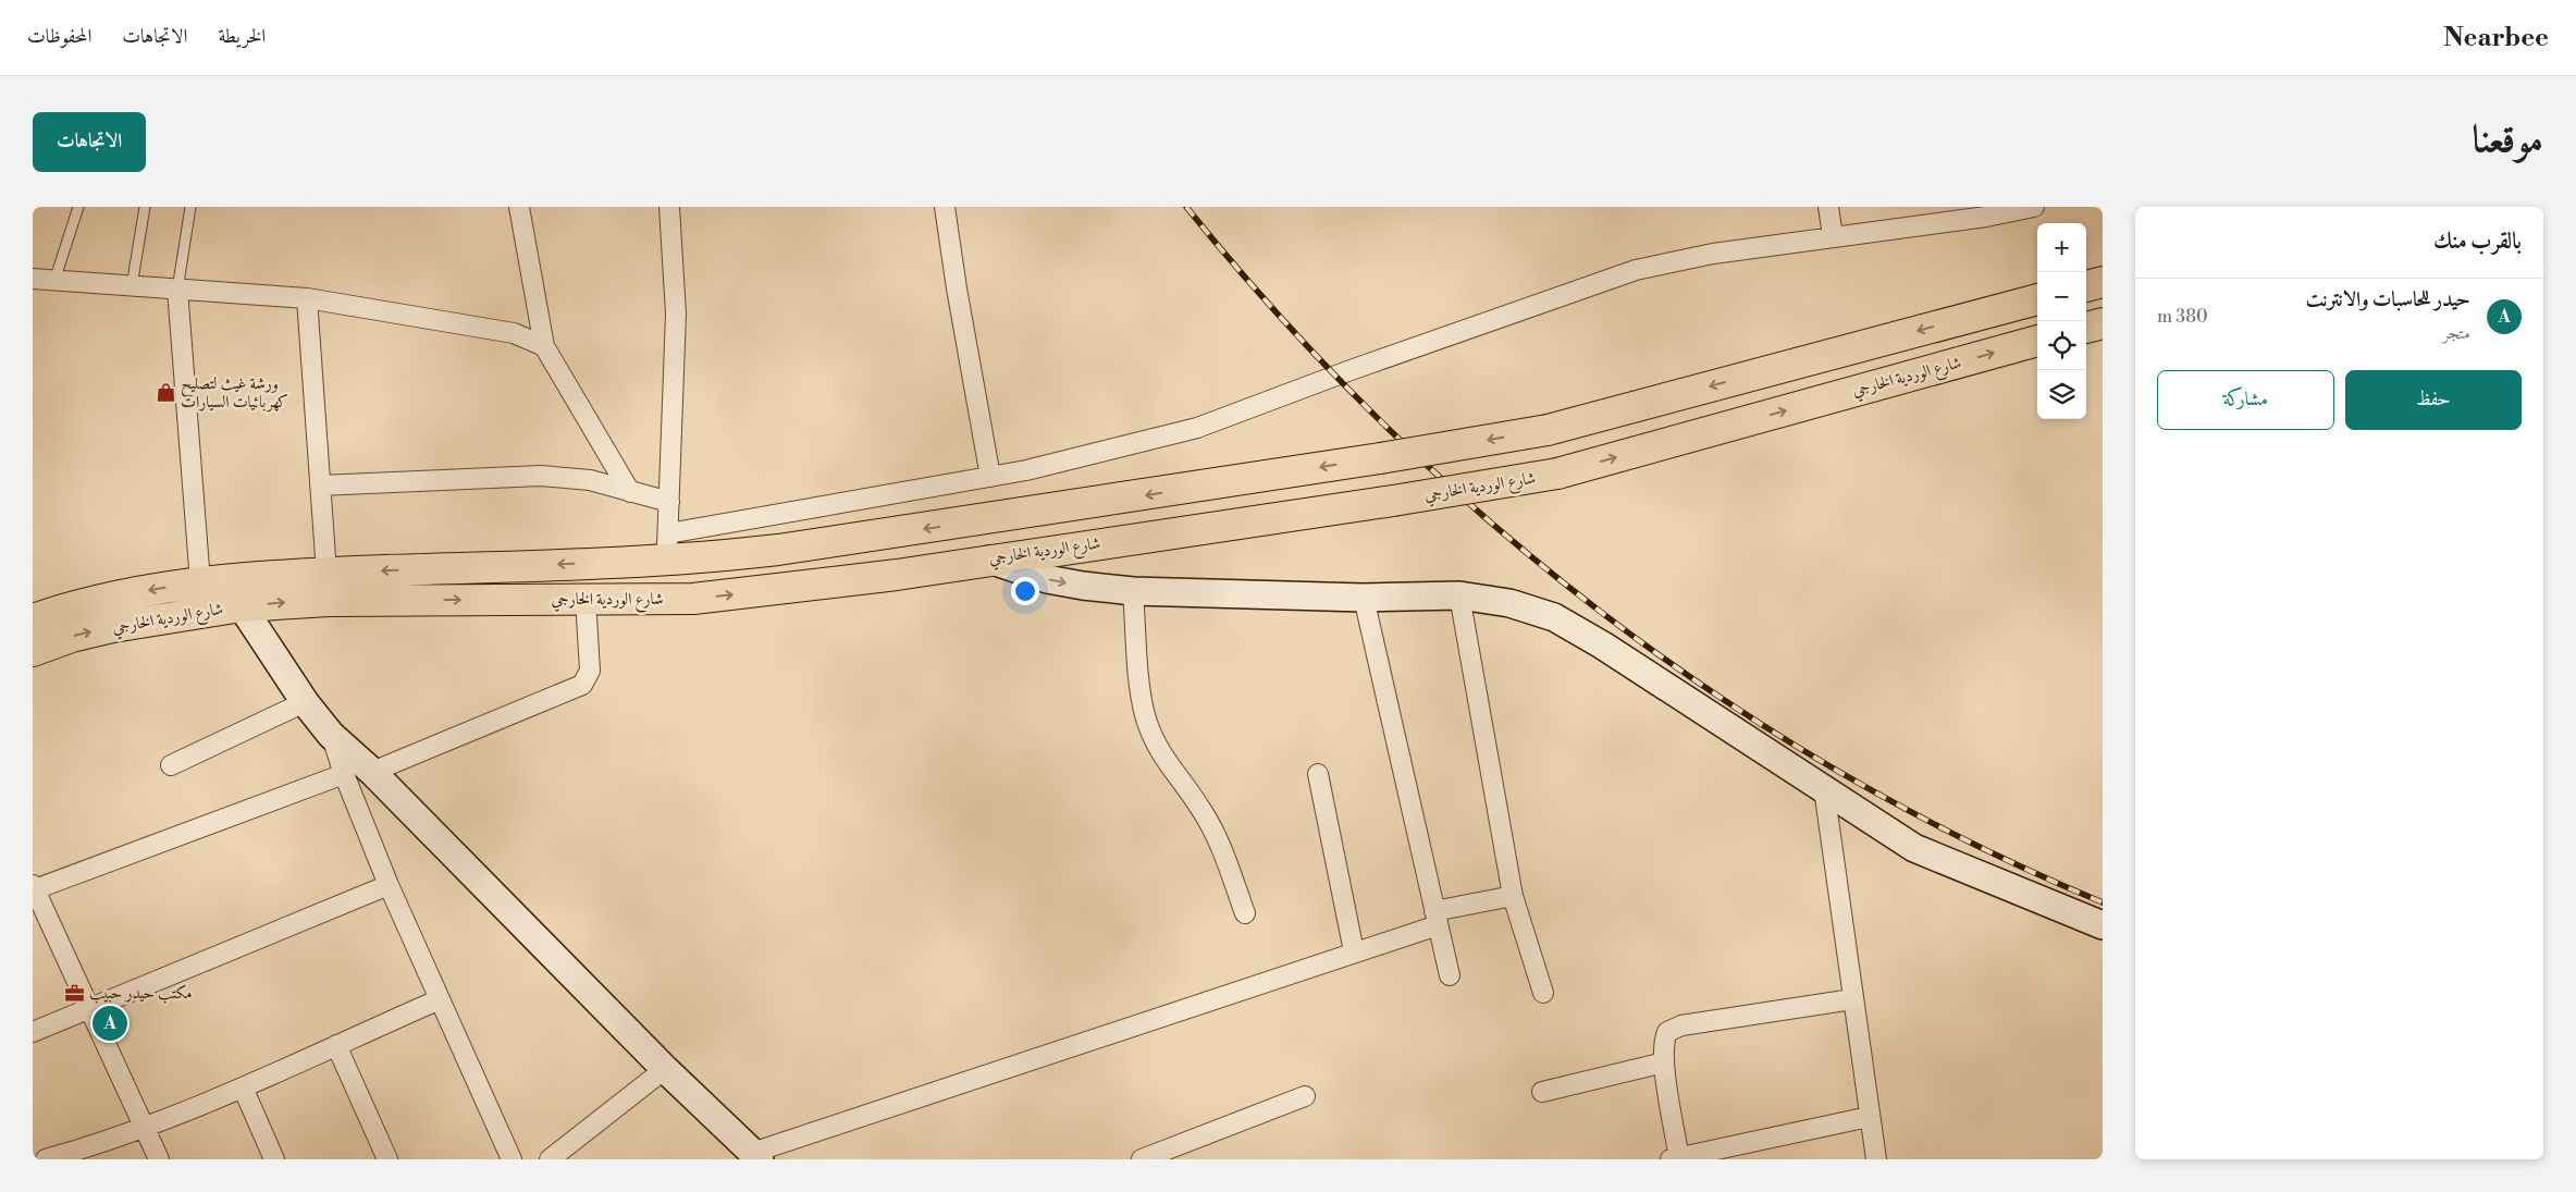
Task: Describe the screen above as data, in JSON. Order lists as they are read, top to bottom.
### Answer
{
  "streets": {
    "main road": ["شارع الوردية الخارجي"]
  },
  "places": {
    "shop": ["ورشة غيث لتصليح كهربائيات السيارات"],
    "office": ["مكتب حيدر حبيب"]
  },
  "page": {
    "header": "Nearbee",
    "nav": ["الخريطة", "الاتجاهات", "المحفوظات"],
    "title": "موقعنا",
    "buttons": [
      "الاتجاهات",
      ["حفظ", "مشاركة"]
    ],
    "heading": "بالقرب منك",
    "map_buttons": ["+", "−"],
    "list": [
      {
        "mark": "A",
        "name": "حيدر للحاسبات والانترنت",
        "note": "متجر",
        "value": "380 m"
      }
    ],
    "pins": "A"
  }
}
